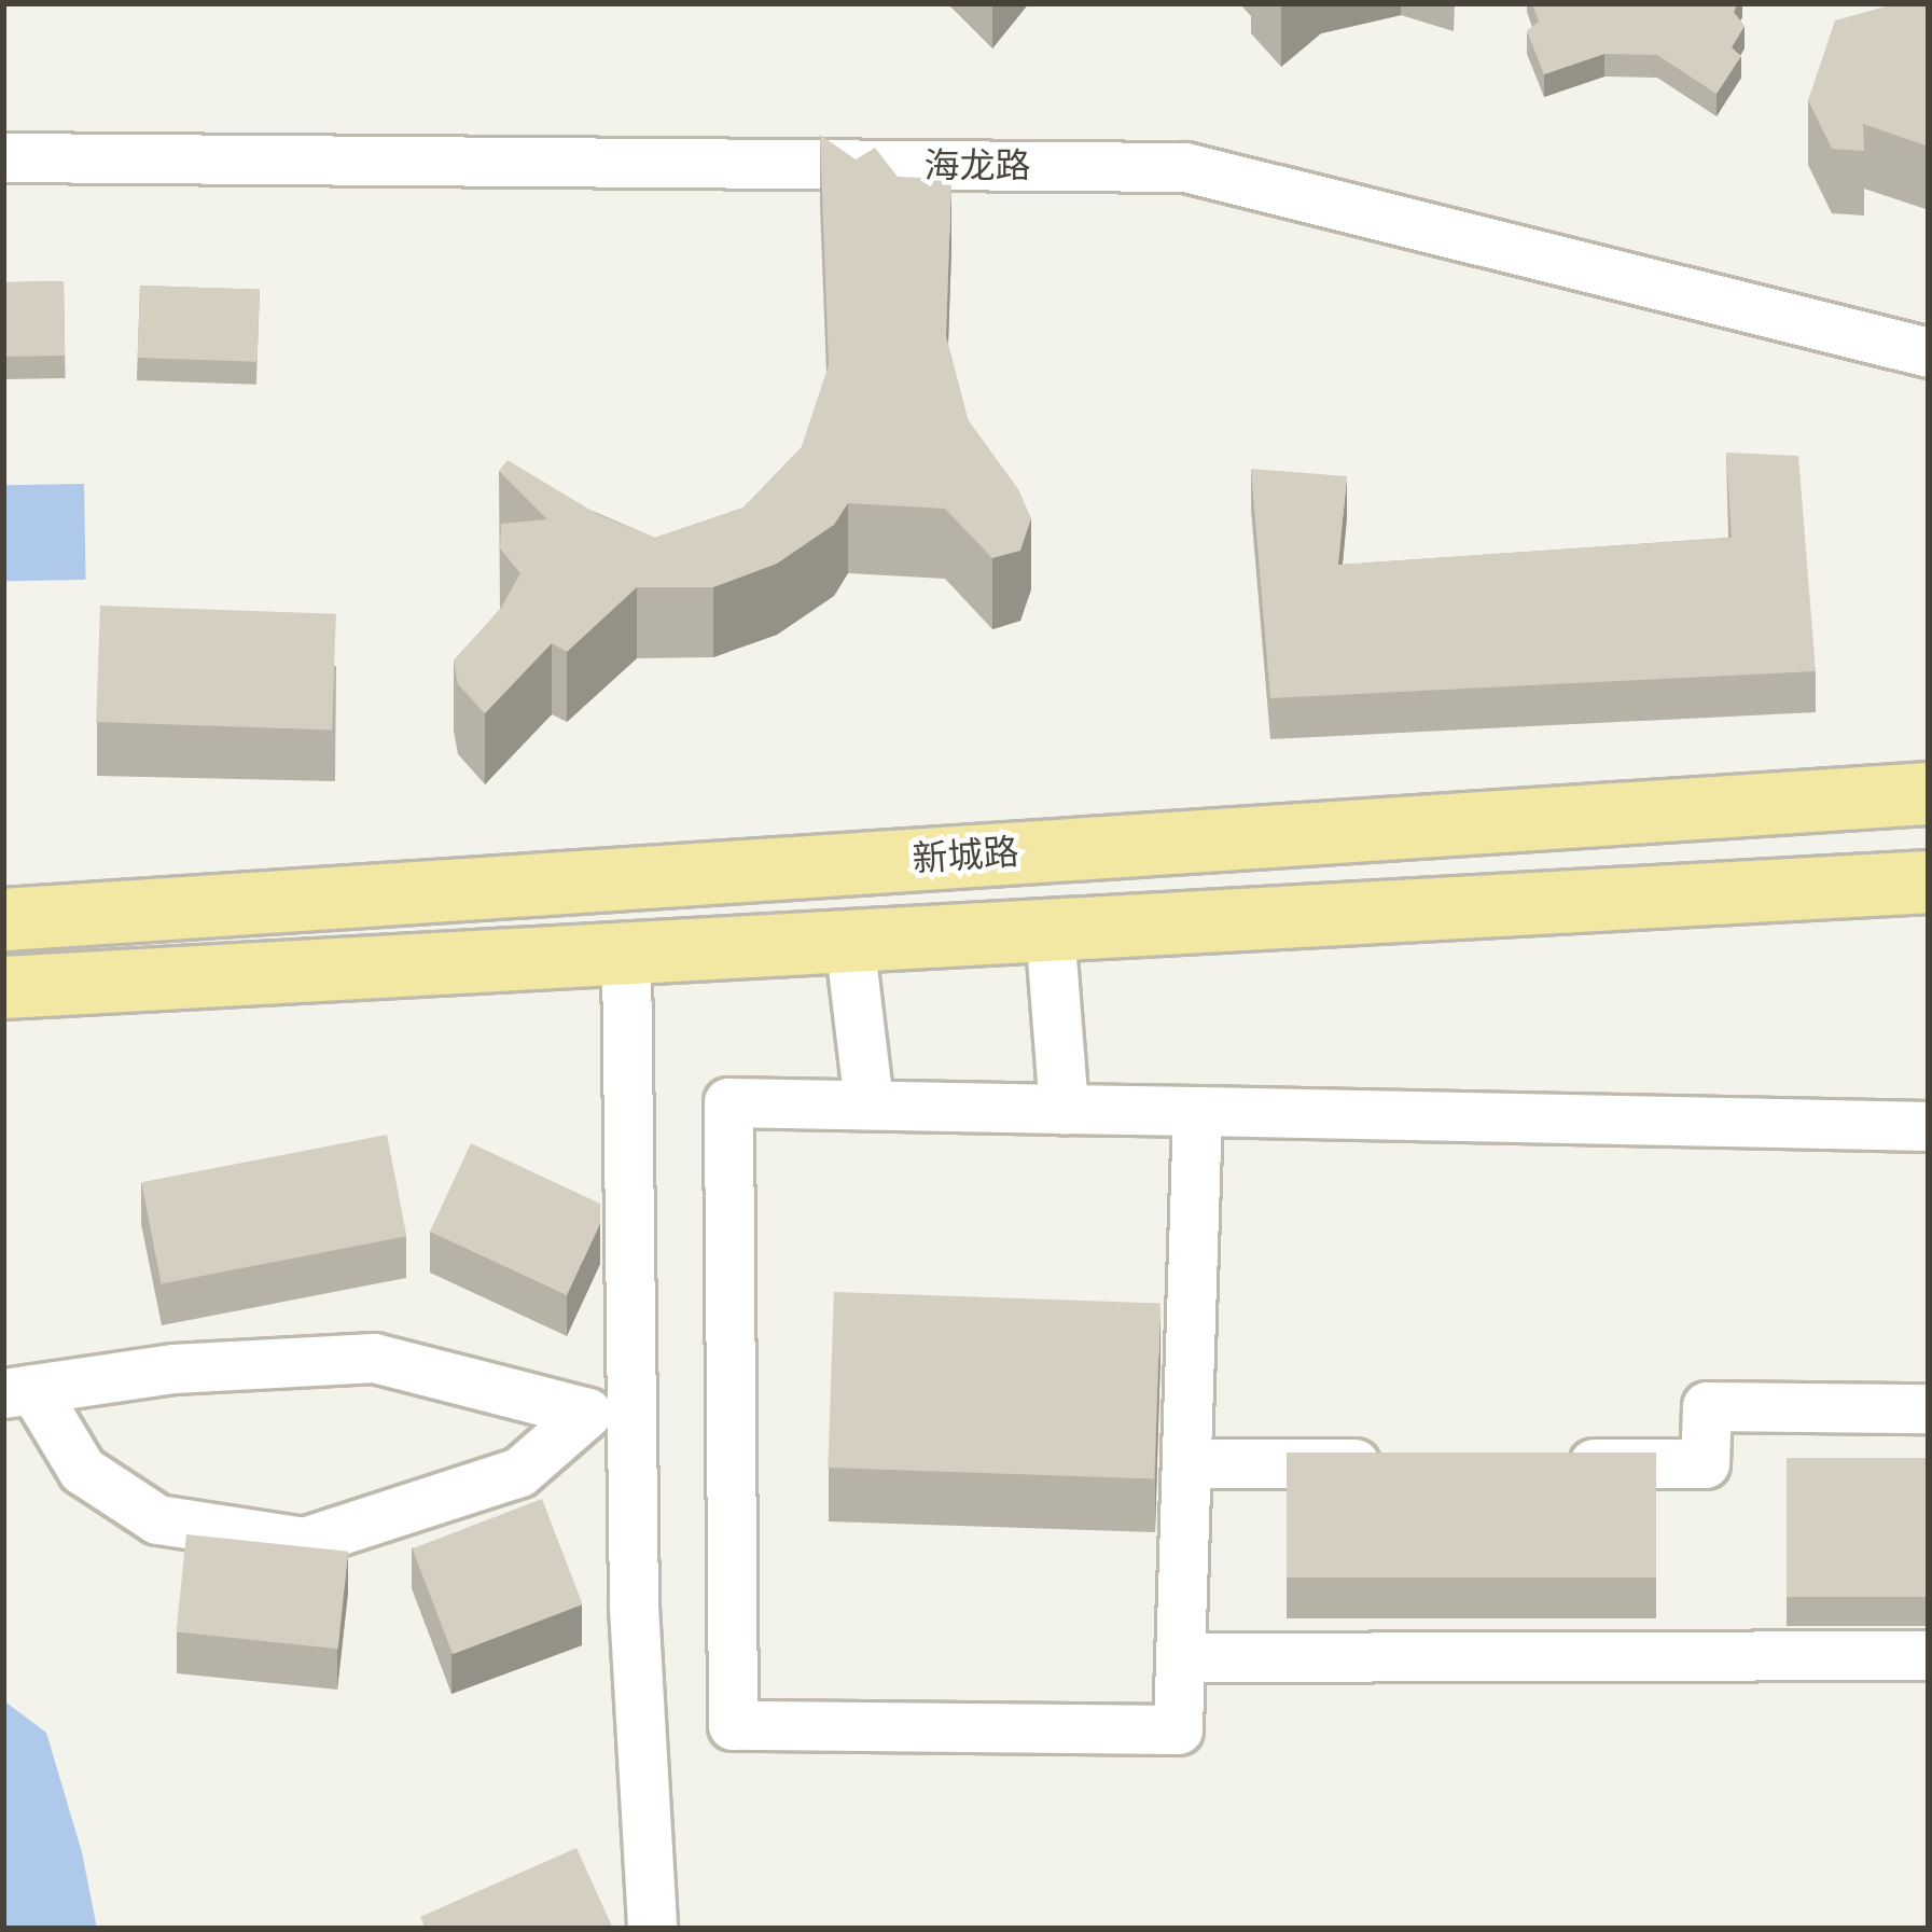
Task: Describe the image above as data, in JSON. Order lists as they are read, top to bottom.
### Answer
{
  "streets": {
    "main road": ["新城路"],
    "street": ["海龙路"]
  }
}
